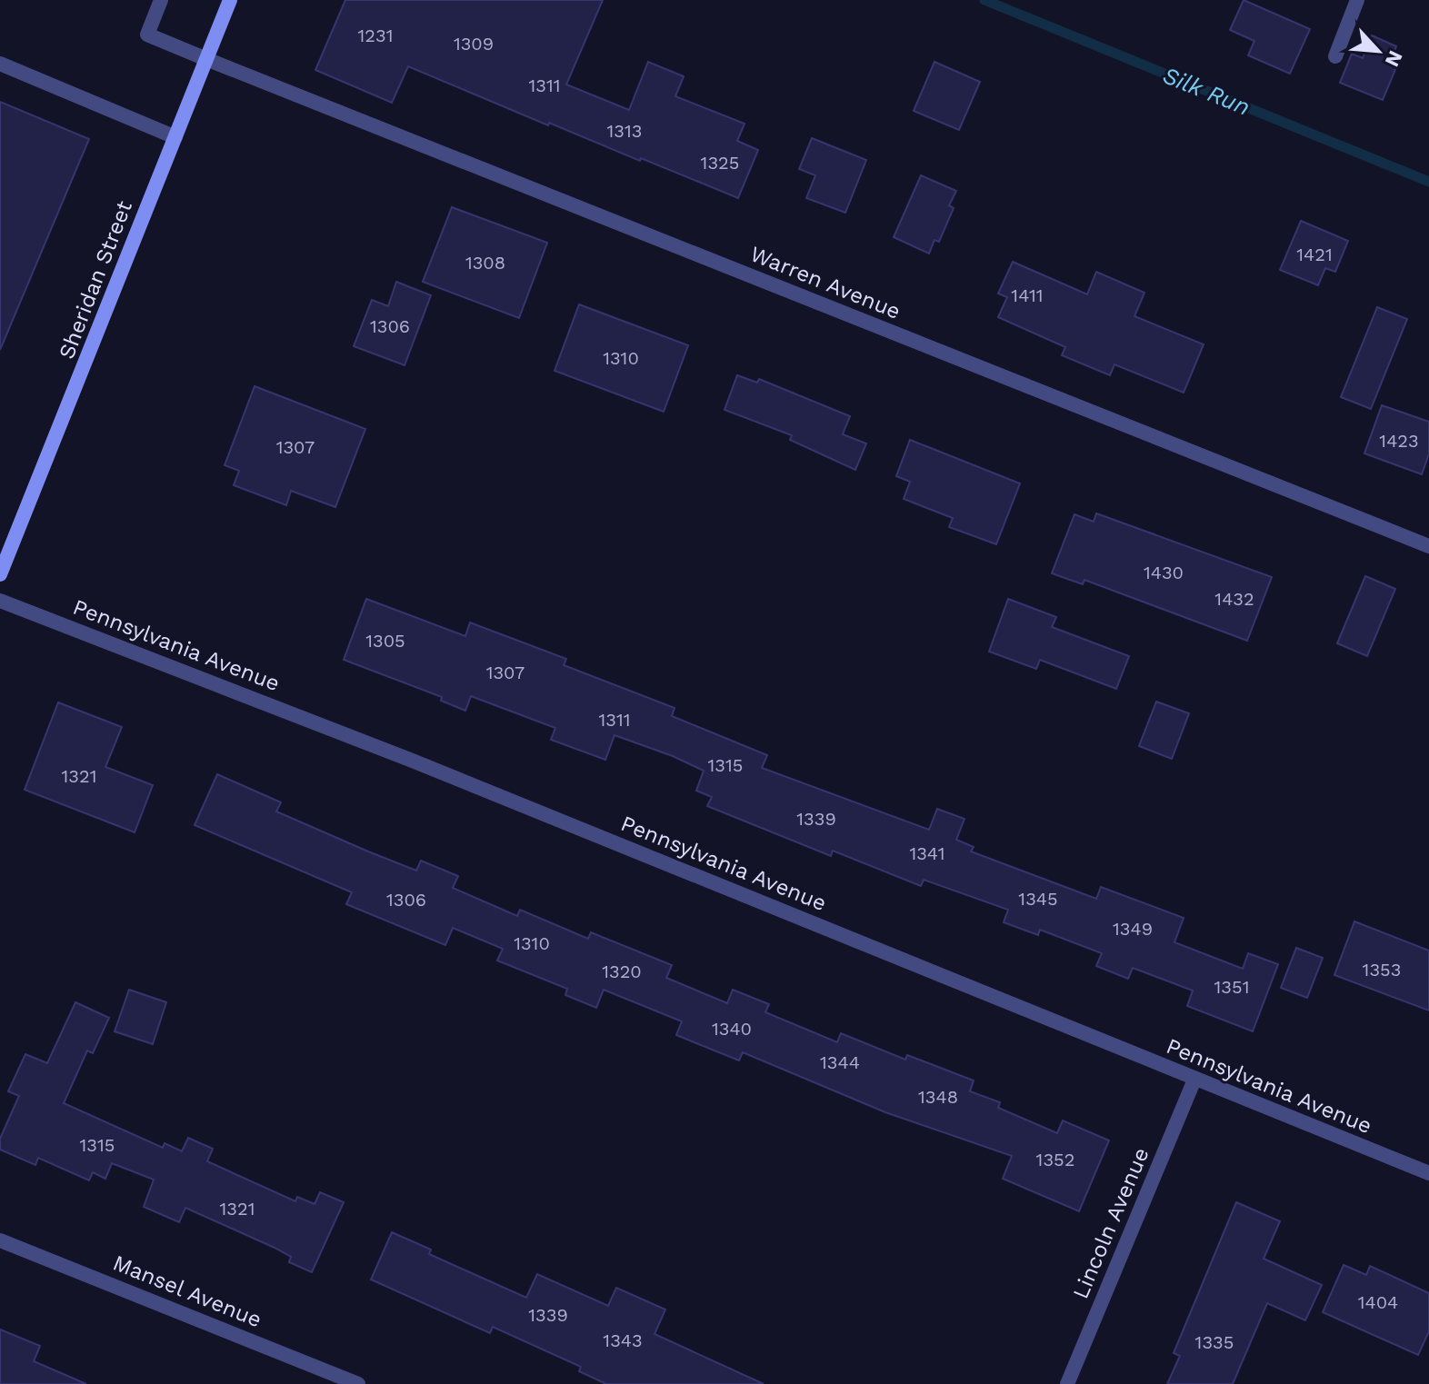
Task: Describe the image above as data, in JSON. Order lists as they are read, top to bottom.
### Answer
{
  "streets": {
    "street": [
      "Sheridan Street",
      "Warren Avenue",
      "Pennsylvania Avenue",
      "Lincoln Avenue",
      "Mansel Avenue"
    ]
  },
  "crossings": [
    ["Sheridan Street", "Warren Avenue"],
    ["Pennsylvania Avenue", "Lincoln Avenue"]
  ],
  "water": ["Silk Run"],
  "house_numbers": [
    "1231",
    "1309",
    "1311",
    "1313",
    "1325",
    "1421",
    "1308",
    "1411",
    "1306",
    "1310",
    "1423",
    "1307",
    "1430",
    "1432",
    "1305",
    "1307",
    "1311",
    "1315",
    "1321",
    "1339",
    "1341",
    "1345",
    "1306",
    "1349",
    "1310",
    "1353",
    "1320",
    "1351",
    "1340",
    "1344",
    "1348",
    "1315",
    "1352",
    "1321",
    "1404",
    "1339",
    "1343",
    "1335"
  ],
  "north": "bottom right"
}
